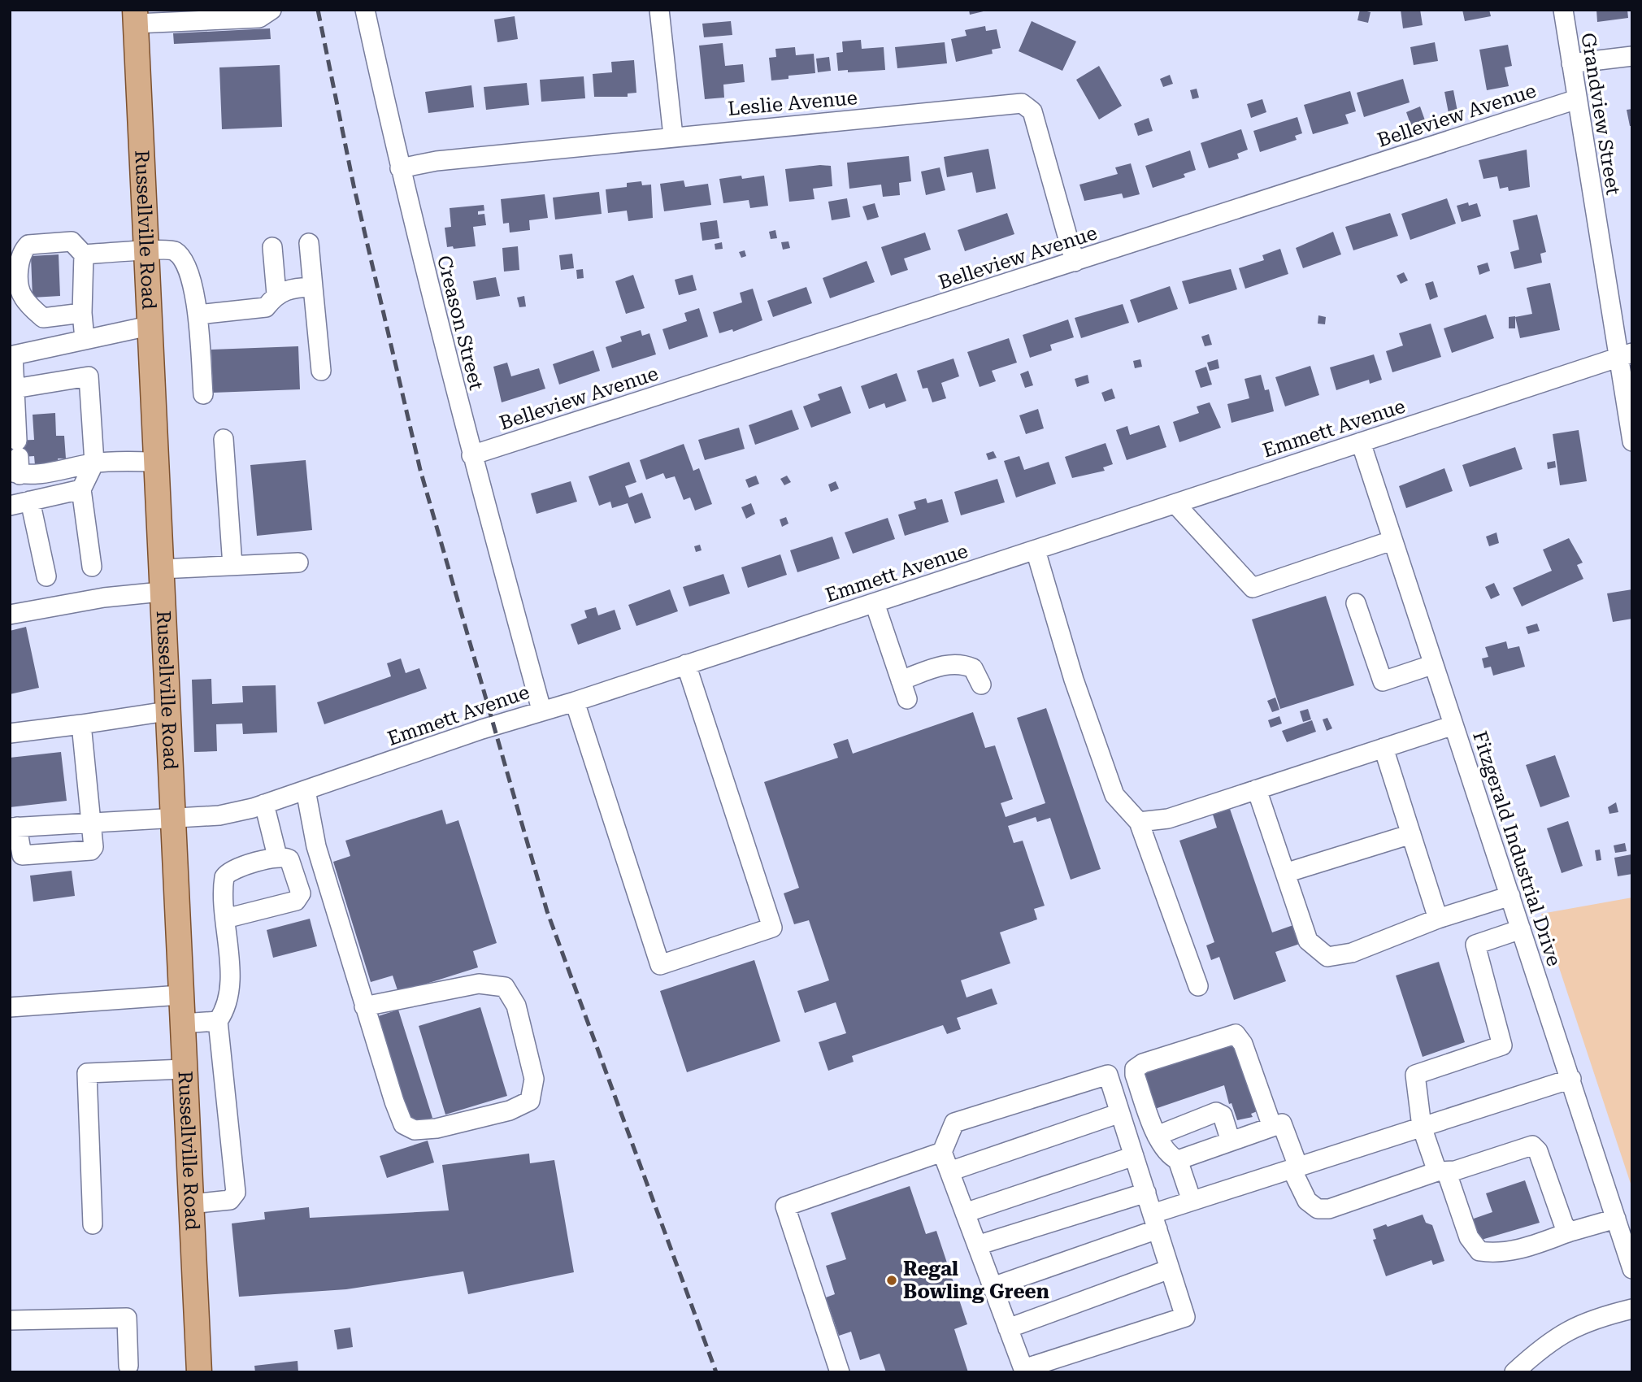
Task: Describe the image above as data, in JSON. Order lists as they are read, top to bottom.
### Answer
{
  "streets": {
    "main road": ["Russellville Road"],
    "street": [
      "Leslie Avenue",
      "Grandview Street",
      "Belleview Avenue",
      "Creason Street",
      "Emmett Avenue",
      "Fitzgerald Industrial Drive"
    ]
  },
  "crossings": [
    ["Leslie Avenue", "Belleview Avenue"],
    ["Leslie Avenue", "Creason Street"],
    ["Grandview Street", "Belleview Avenue"],
    ["Grandview Street", "Emmett Avenue"],
    ["Belleview Avenue", "Creason Street"],
    ["Russellville Road", "Emmett Avenue"],
    ["Creason Street", "Emmett Avenue"],
    ["Emmett Avenue", "Fitzgerald Industrial Drive"]
  ],
  "places": ["Regal Bowling Green"]
}
